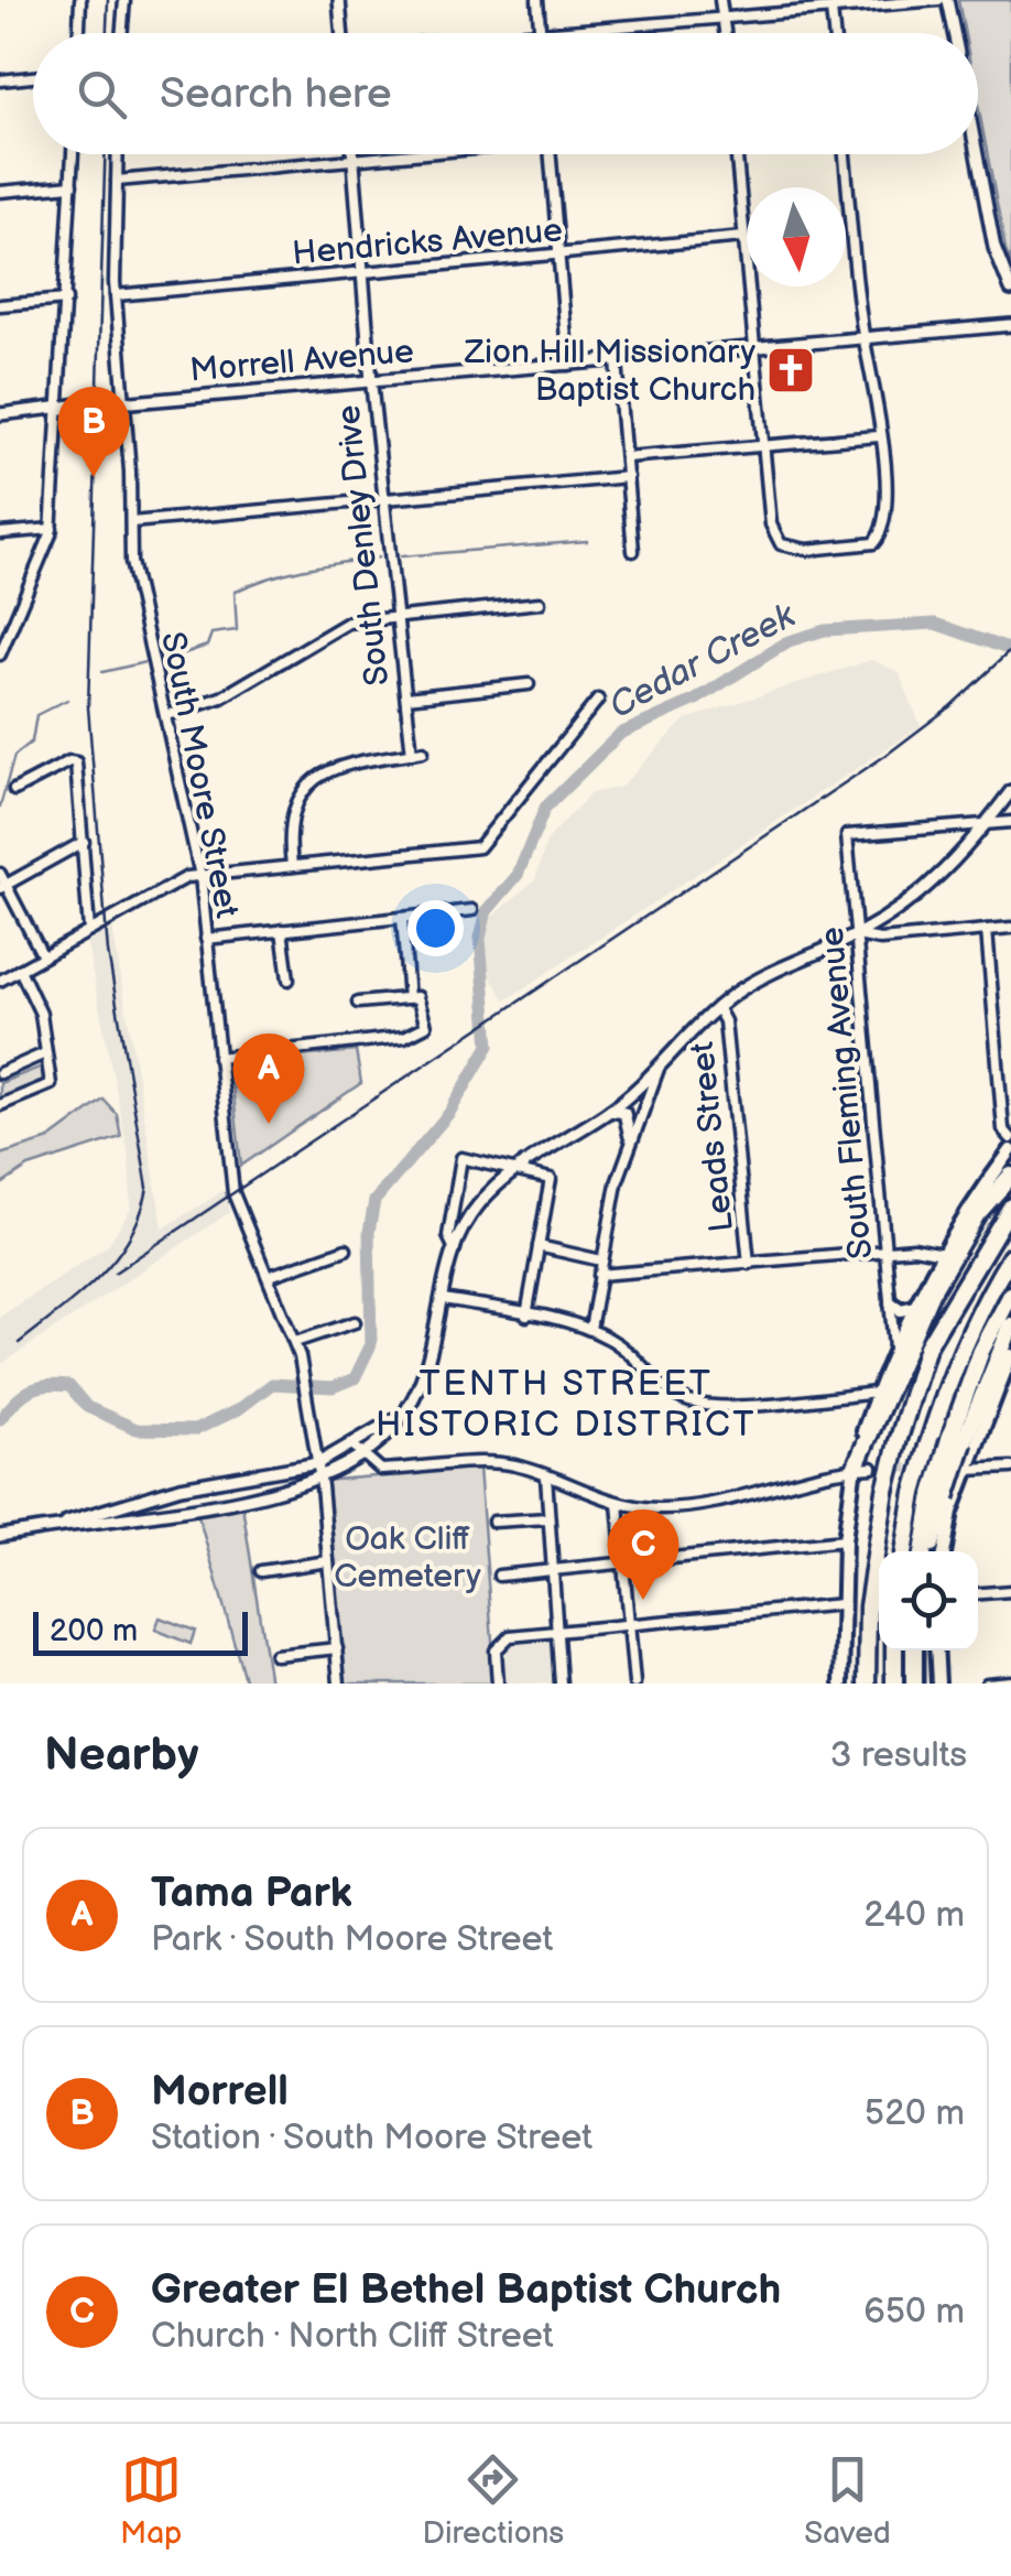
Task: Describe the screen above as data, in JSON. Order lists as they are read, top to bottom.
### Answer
{
  "streets": {
    "street": [
      "Hendricks Avenue",
      "Morrell Avenue",
      "South Denley Drive",
      "South Moore Street",
      "South Fleming Avenue",
      "Leads Street"
    ]
  },
  "crossings": [
    ["Hendricks Avenue", "South Denley Drive"],
    ["Hendricks Avenue", "South Moore Street"],
    ["Morrell Avenue", "South Denley Drive"],
    ["Morrell Avenue", "South Moore Street"]
  ],
  "districts": ["TENTH STREET HISTORIC DISTRICT"],
  "water": ["Cedar Creek"],
  "parks": ["Oak Cliff Cemetery"],
  "places": {
    "church": ["Zion Hill Missionary Baptist Church"]
  },
  "scale_bar": "200 m",
  "north": "bottom",
  "page": {
    "search": "Search here",
    "pins": ["B", "A", "C"],
    "scale": "200 m",
    "heading": ["Nearby", "3 results"],
    "list": [
      {
        "mark": "A",
        "name": "Tama Park",
        "note": "Park · South Moore Street",
        "value": "240 m"
      },
      {
        "mark": "B",
        "name": "Morrell",
        "note": "Station · South Moore Street",
        "value": "520 m"
      },
      {
        "mark": "C",
        "name": "Greater El Bethel Baptist Church",
        "note": "Church · North Cliff Street",
        "value": "650 m"
      }
    ],
    "nav": ["Map", "Directions", "Saved"]
  }
}
